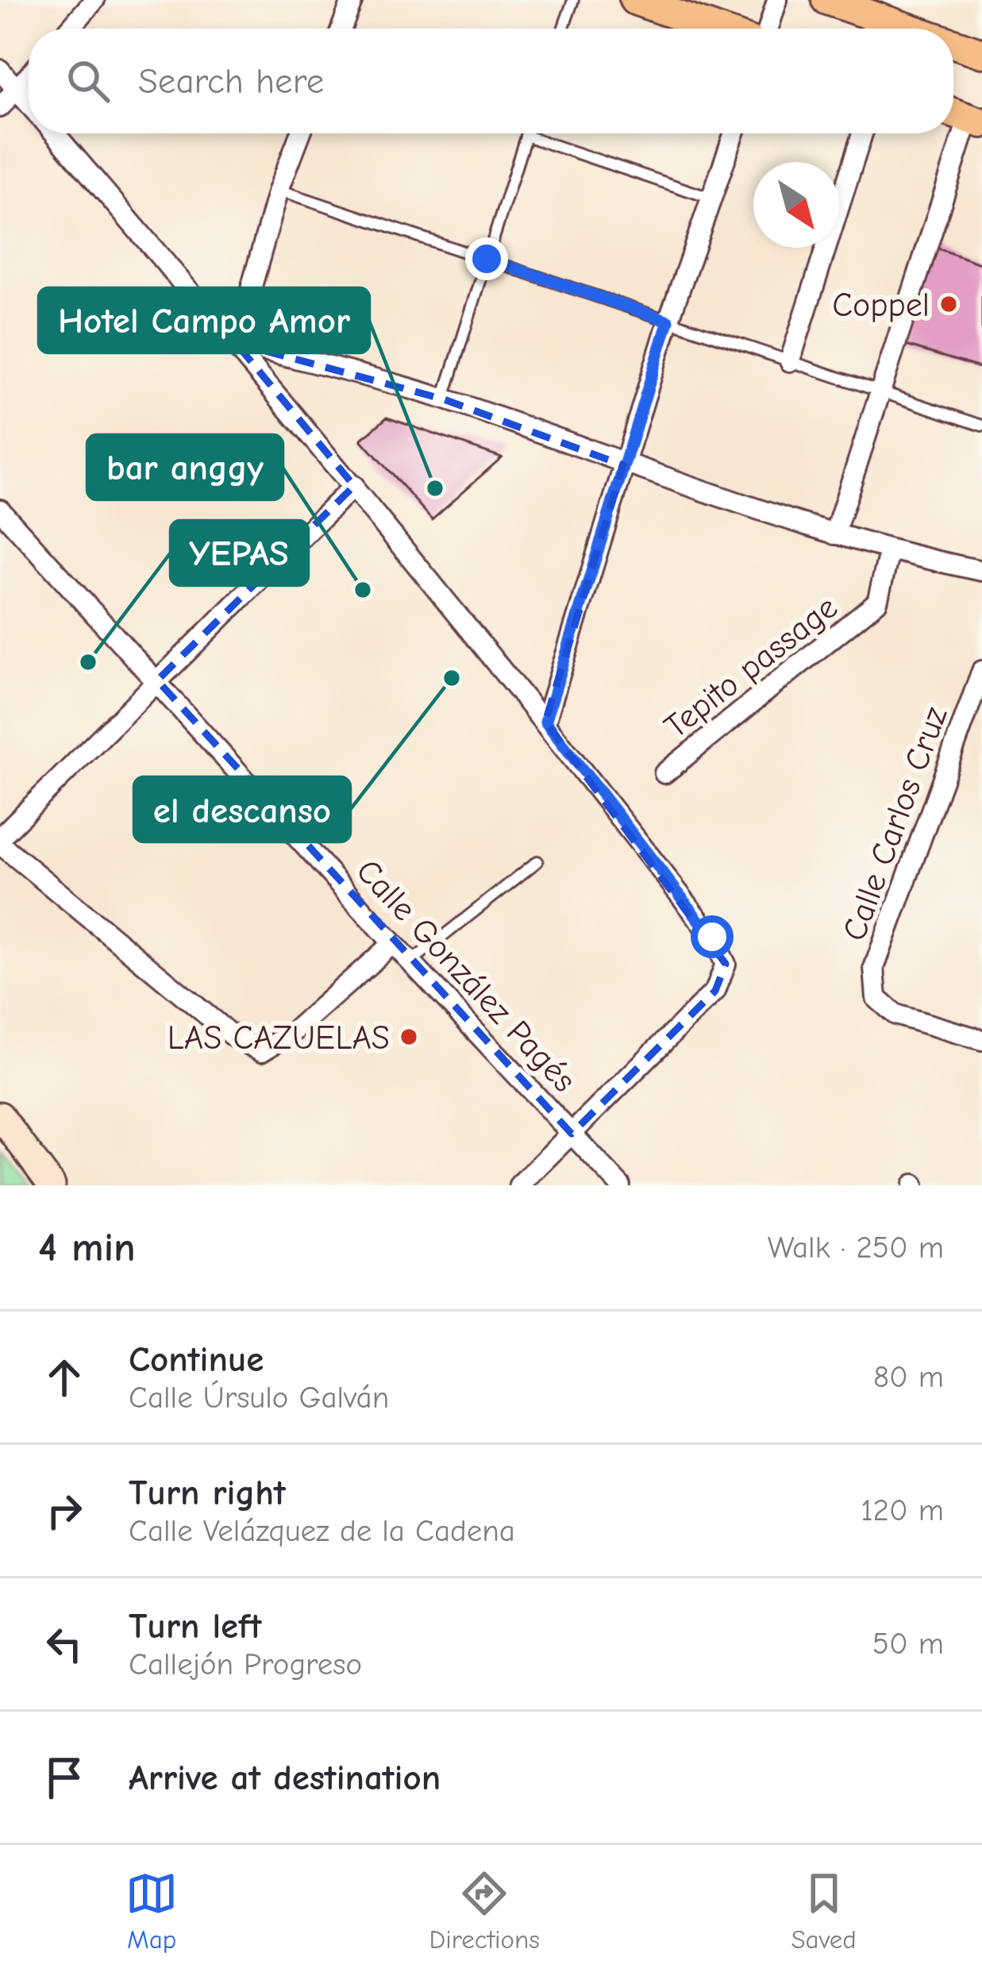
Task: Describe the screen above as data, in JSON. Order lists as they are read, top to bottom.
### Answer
{
  "streets": {
    "street": ["Tepito passage", "Calle Carlos Cruz", "Calle González Pagés"]
  },
  "places": [
    "Coppel",
    "Hotel Campo Amor",
    "bar anggy",
    "YEPAS",
    "el descanso",
    "LAS CAZUELAS"
  ],
  "north": "bottom right",
  "page": {
    "search": "Search here",
    "heading": ["4 min", "Walk · 250 m"],
    "list": [
      ["Continue", "Calle Úrsulo Galván", "80 m"],
      ["Turn right", "Calle Velázquez de la Cadena", "120 m"],
      ["Turn left", "Callejón Progreso", "50 m"],
      "Arrive at destination"
    ],
    "nav": ["Map", "Directions", "Saved"]
  }
}
